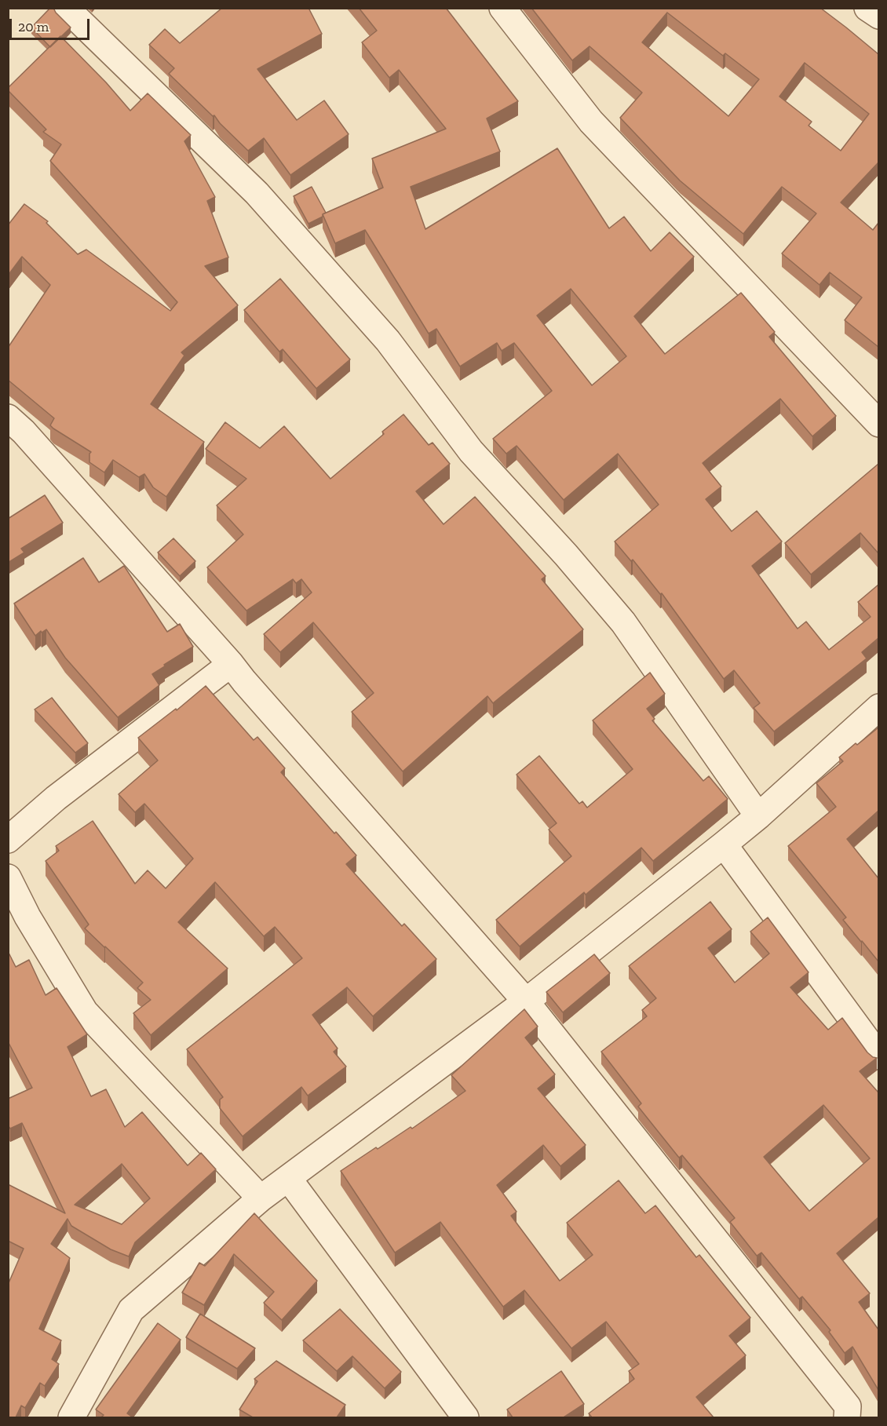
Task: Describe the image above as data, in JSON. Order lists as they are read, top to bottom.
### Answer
{
  "scale_bar": "20 m"
}
